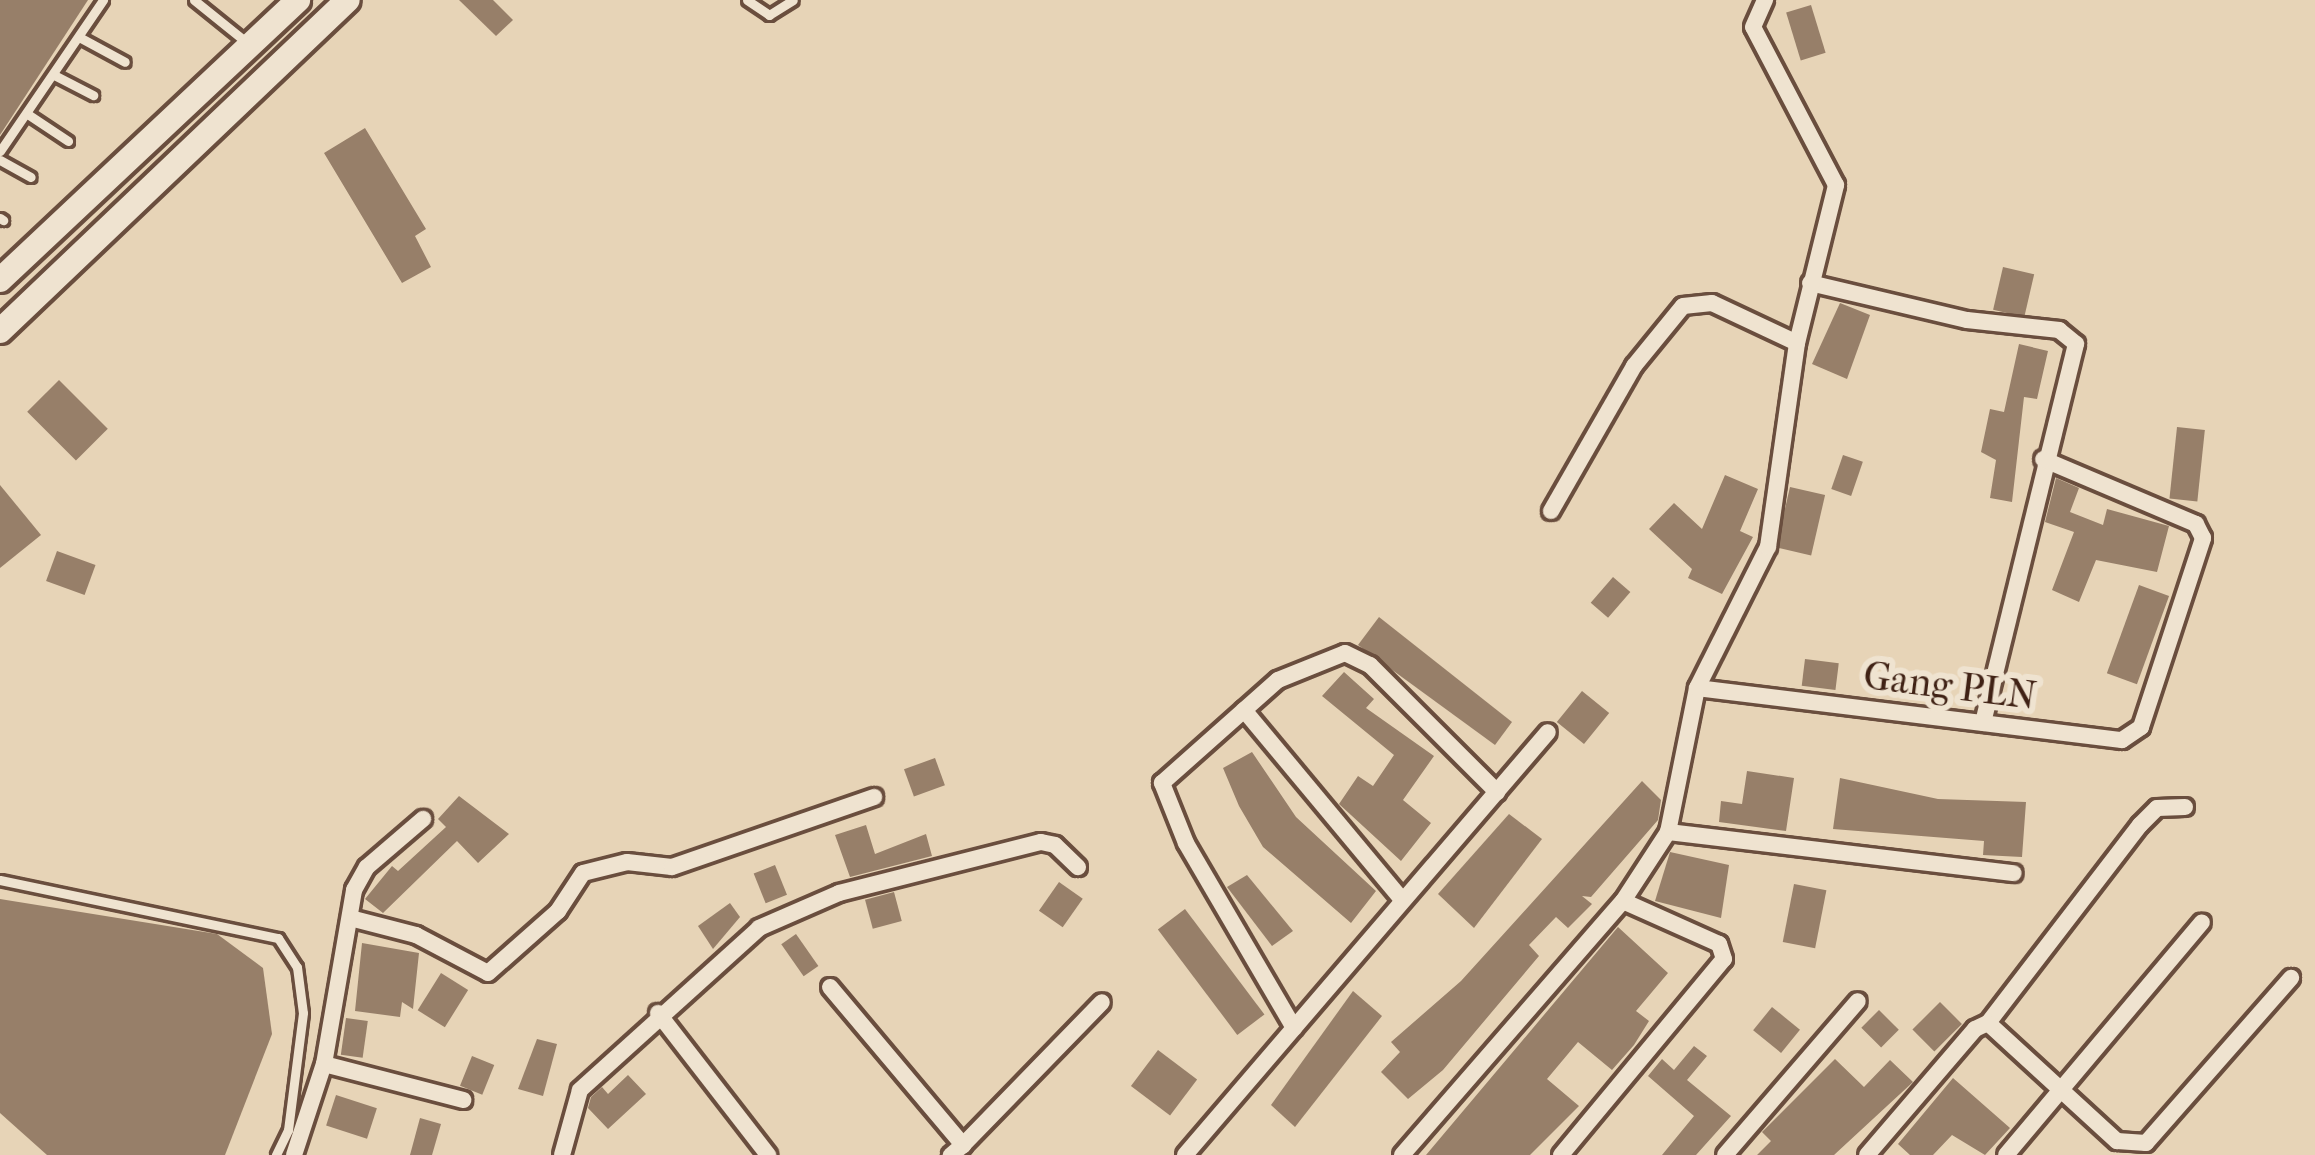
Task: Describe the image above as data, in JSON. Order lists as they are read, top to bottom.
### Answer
{
  "streets": {
    "street": ["Gang PLN"]
  }
}
